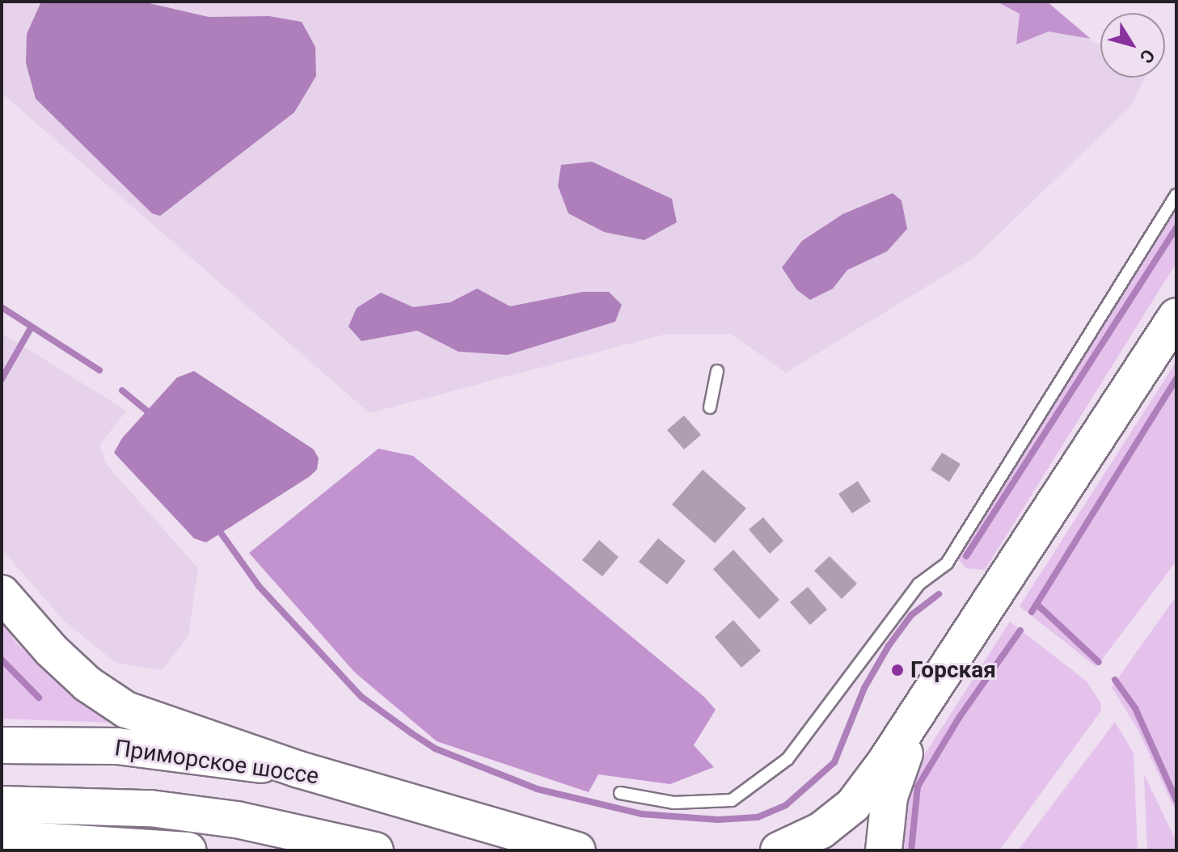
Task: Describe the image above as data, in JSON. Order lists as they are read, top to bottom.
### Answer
{
  "streets": {
    "main road": ["Приморское шоссе"]
  },
  "places": ["Горская"],
  "north": "bottom right"
}
